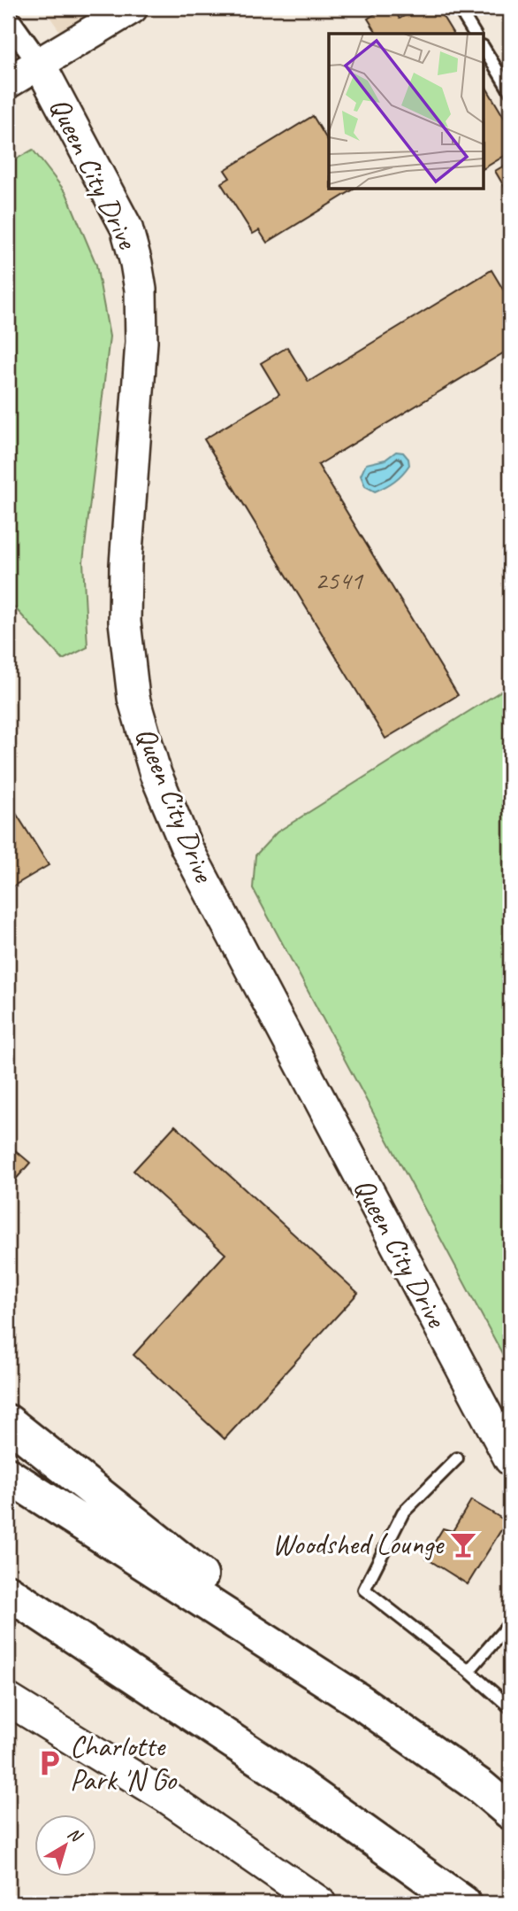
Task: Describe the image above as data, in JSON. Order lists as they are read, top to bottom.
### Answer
{
  "streets": {
    "street": ["Queen City Drive"]
  },
  "places": {
    "bar": ["Woodshed Lounge"],
    "parking": ["Charlotte Park 'N Go"]
  },
  "house_numbers": ["2541"],
  "north": "top right"
}
